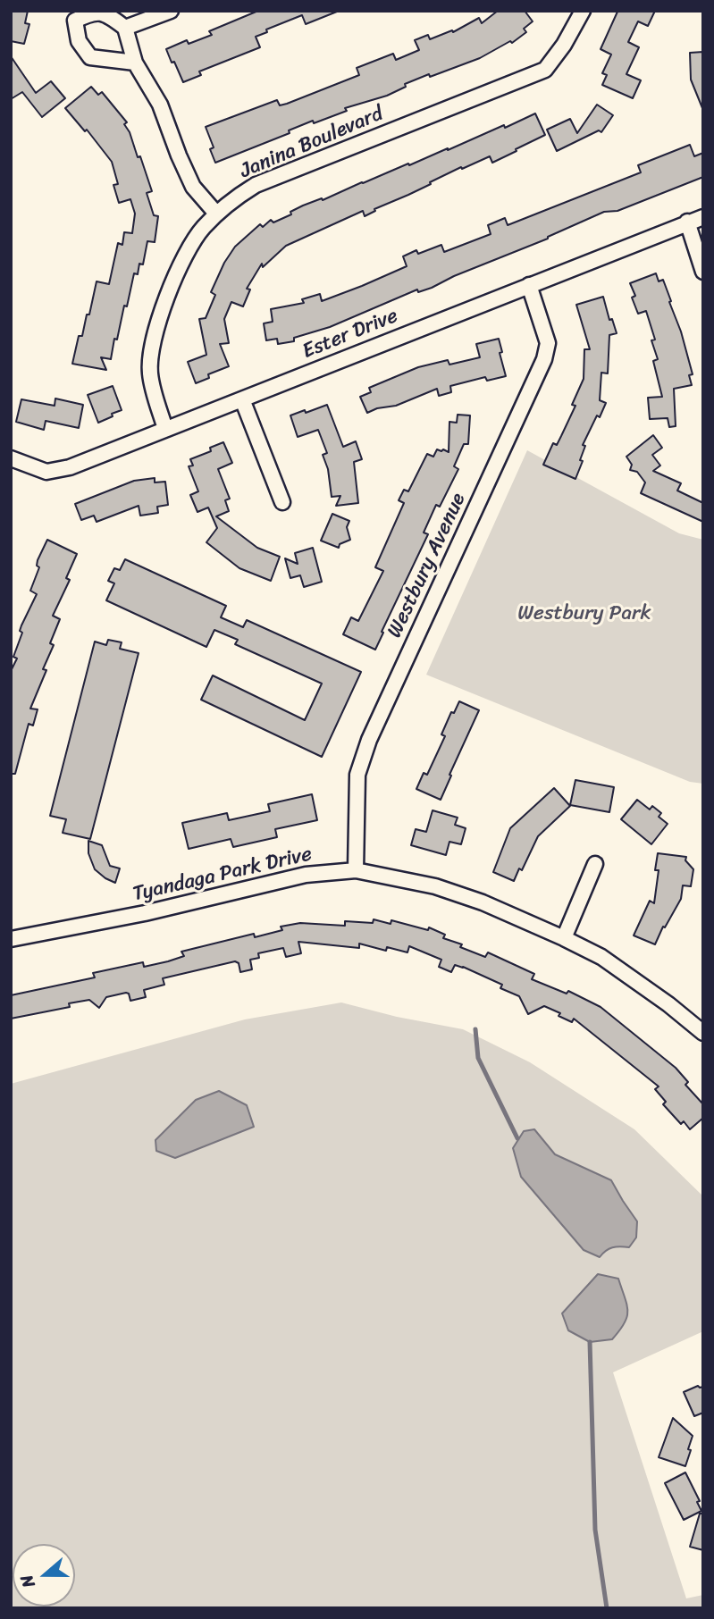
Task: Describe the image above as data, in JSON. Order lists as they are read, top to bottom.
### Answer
{
  "streets": {
    "street": [
      "Janina Boulevard",
      "Ester Drive",
      "Westbury Avenue",
      "Tyandaga Park Drive"
    ]
  },
  "crossings": [
    ["Janina Boulevard", "Ester Drive"],
    ["Ester Drive", "Westbury Avenue"],
    ["Westbury Avenue", "Tyandaga Park Drive"]
  ],
  "parks": ["Westbury Park"],
  "north": "left"
}
